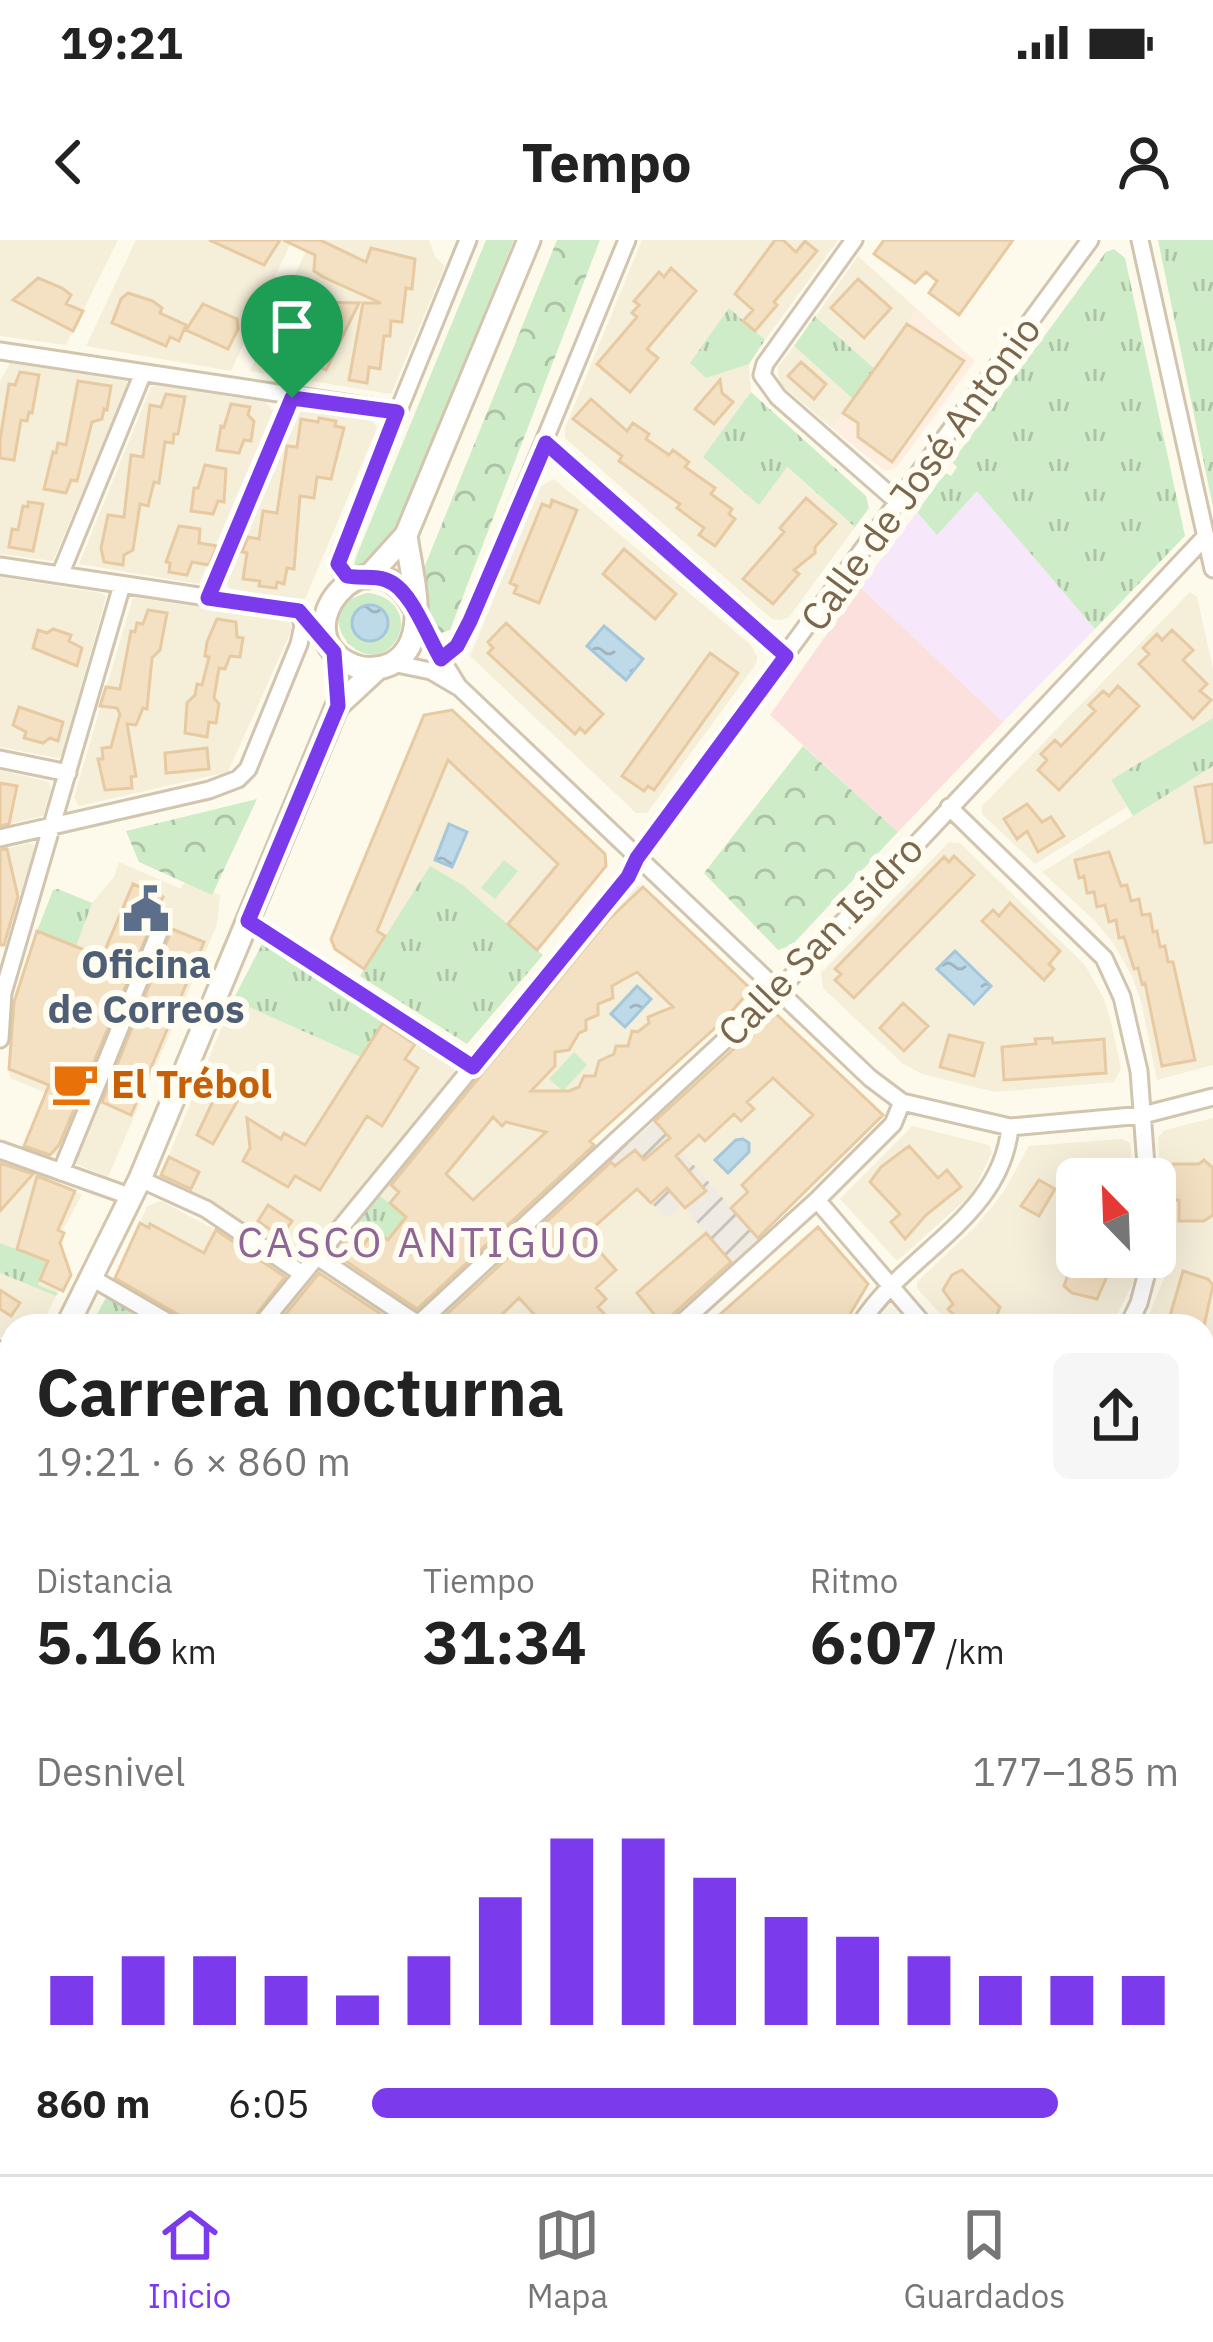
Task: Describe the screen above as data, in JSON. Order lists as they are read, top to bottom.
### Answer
{
  "streets": {
    "street": ["Calle de José Antonio", "Calle San Isidro"]
  },
  "districts": ["CASCO ANTIGUO"],
  "places": {
    "public building": ["Oficina de Correos"],
    "cafe": ["El Trébol"]
  },
  "north": "top left",
  "page": {
    "status": "19:21",
    "header": "Tempo",
    "heading": ["Carrera nocturna", "19:21 · 6 × 860 m"],
    "stats": [
      ["Distancia", "5.16 km"],
      ["Tiempo", "31:34"],
      ["Ritmo", "6:07 /km"]
    ],
    "chart": ["Desnivel", "177–185 m"],
    "list": [
      {
        "name": "860 m",
        "note": "6:05"
      }
    ],
    "tabs": ["Inicio", "Mapa", "Guardados"]
  }
}
